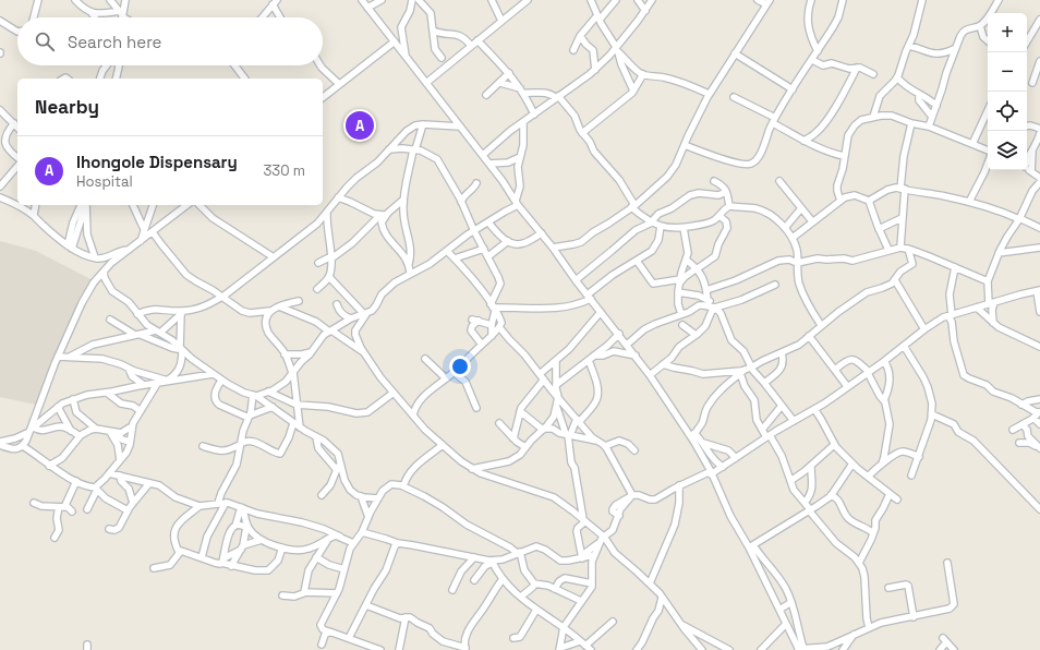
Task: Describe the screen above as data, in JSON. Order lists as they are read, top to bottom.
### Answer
{
  "page": {
    "map_buttons": ["+", "−"],
    "search": "Search here",
    "heading": "Nearby",
    "pins": "A",
    "list": [
      {
        "mark": "A",
        "name": "Ihongole Dispensary",
        "note": "Hospital",
        "value": "330 m"
      }
    ]
  }
}
